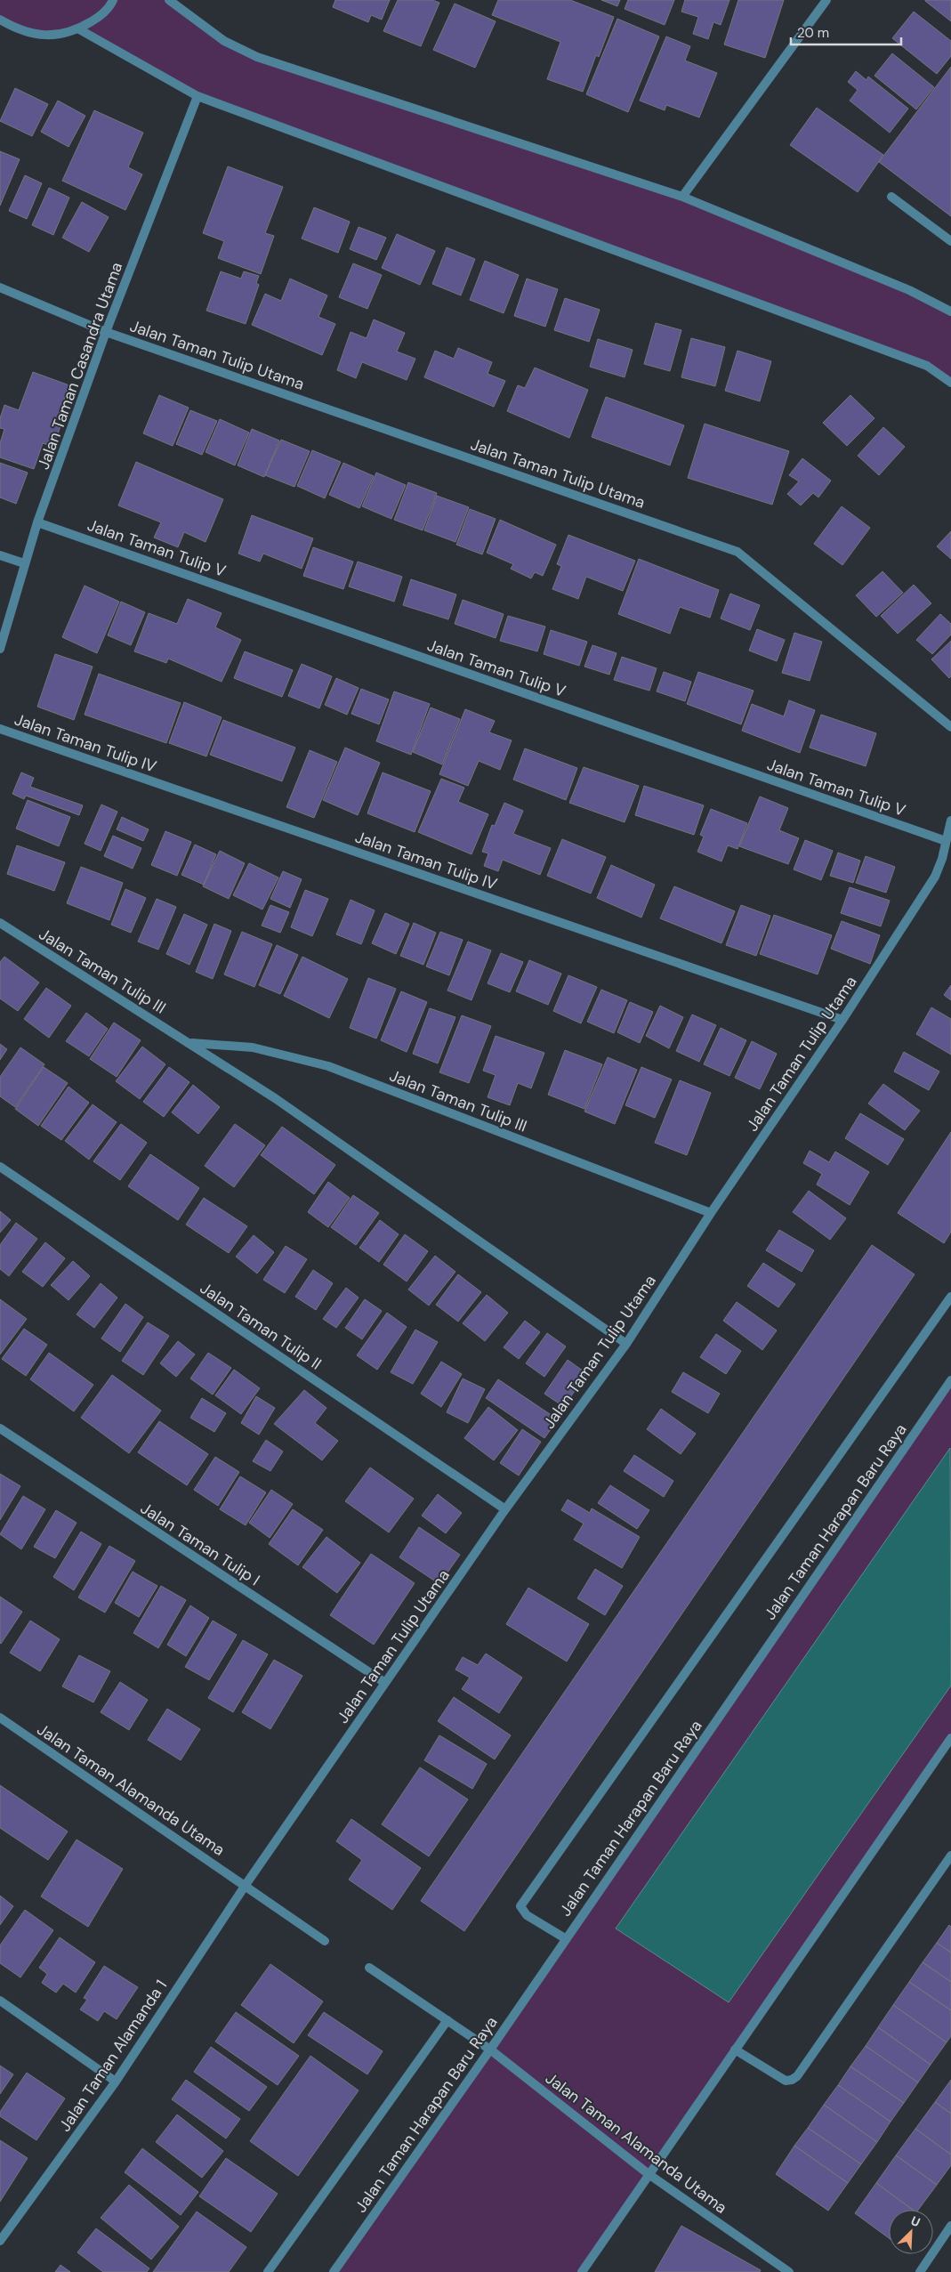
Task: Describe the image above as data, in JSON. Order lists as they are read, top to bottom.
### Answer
{
  "streets": {
    "street": [
      "Jalan Taman Tulip Utama",
      "Jalan Taman Casandra Utama",
      "Jalan Taman Tulip V",
      "Jalan Taman Tulip IV",
      "Jalan Taman Tulip III",
      "Jalan Taman Tulip II",
      "Jalan Taman Harapan Baru Raya",
      "Jalan Taman Tulip I",
      "Jalan Taman Alamanda Utama",
      "Jalan Taman Alamanda 1"
    ]
  },
  "crossings": [
    ["Jalan Taman Tulip Utama", "Jalan Taman Casandra Utama"],
    ["Jalan Taman Tulip Utama", "Jalan Taman Tulip V"],
    ["Jalan Taman Tulip Utama", "Jalan Taman Tulip IV"],
    ["Jalan Taman Tulip Utama", "Jalan Taman Tulip III"],
    ["Jalan Taman Tulip Utama", "Jalan Taman Tulip II"],
    ["Jalan Taman Tulip Utama", "Jalan Taman Tulip I"],
    ["Jalan Taman Tulip Utama", "Jalan Taman Alamanda Utama"],
    ["Jalan Taman Tulip Utama", "Jalan Taman Alamanda 1"],
    ["Jalan Taman Casandra Utama", "Jalan Taman Tulip V"],
    ["Jalan Taman Harapan Baru Raya", "Jalan Taman Alamanda Utama"],
    ["Jalan Taman Alamanda Utama", "Jalan Taman Alamanda 1"]
  ],
  "scale_bar": "20 m",
  "north": "top right"
}
